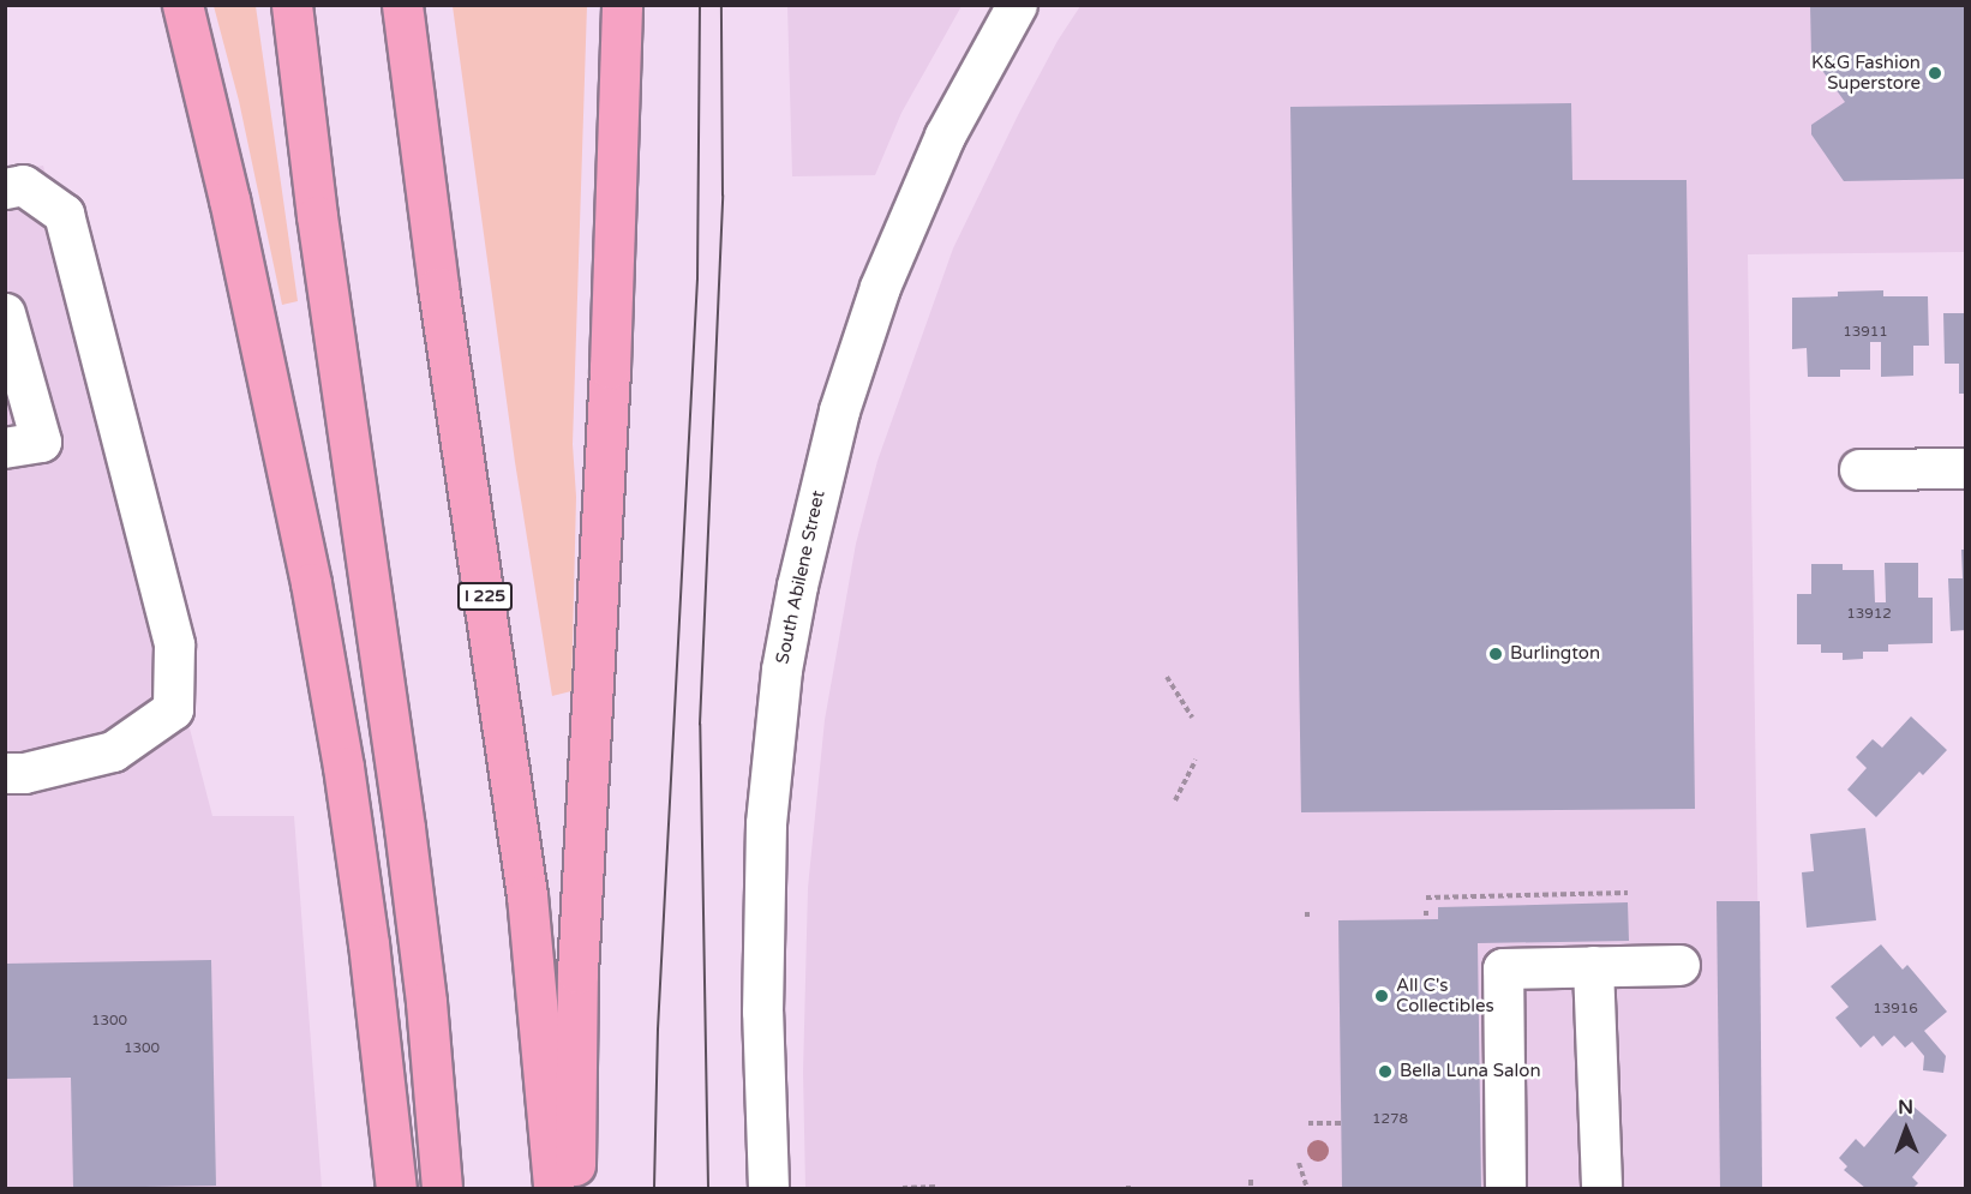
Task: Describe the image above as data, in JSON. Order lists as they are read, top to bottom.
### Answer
{
  "streets": {
    "highway": ["I 225"],
    "street": ["South Abilene Street"]
  },
  "places": [
    "K&G Fashion Superstore",
    "Burlington",
    "All C's Collectibles",
    "Bella Luna Salon"
  ],
  "house_numbers": [
    "13911",
    "13912",
    "13916",
    "1300",
    "1300",
    "1278"
  ],
  "north": "top"
}
